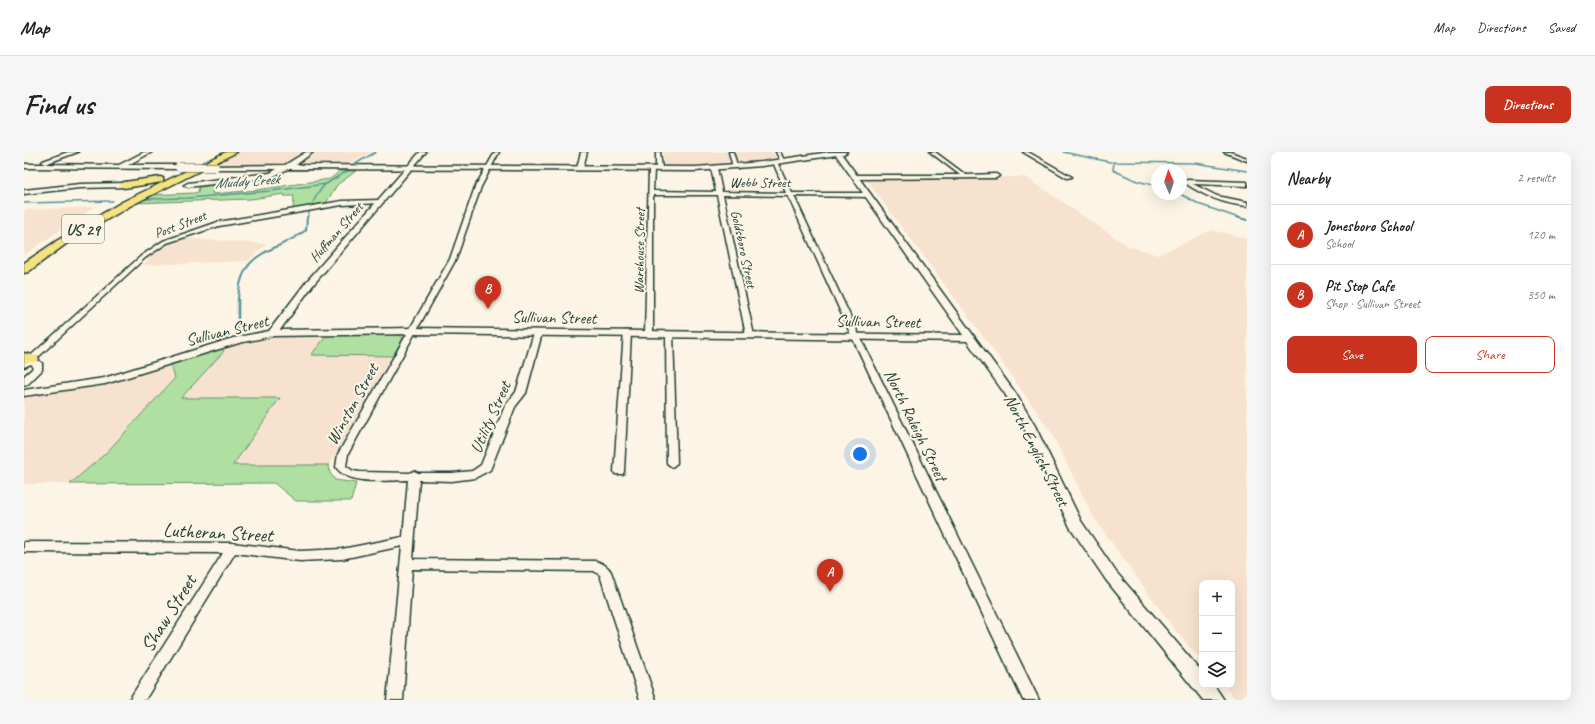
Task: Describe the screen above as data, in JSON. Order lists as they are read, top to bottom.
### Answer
{
  "streets": {
    "highway": ["US 29"],
    "street": [
      "Webb Street",
      "Post Street",
      "Huffman Street",
      "Goldsboro Street",
      "Warehouse Street",
      "Sullivan Street",
      "Winston Street",
      "Utility Street",
      "North Raleigh Street",
      "North English Street",
      "Lutheran Street",
      "Shaw Street"
    ]
  },
  "crossings": [
    ["Webb Street", "Goldsboro Street"],
    ["Webb Street", "Warehouse Street"],
    ["Webb Street", "North Raleigh Street"],
    ["Webb Street", "North English Street"],
    ["Post Street", "Huffman Street"],
    ["Huffman Street", "Sullivan Street"],
    ["Goldsboro Street", "Sullivan Street"],
    ["Warehouse Street", "Sullivan Street"],
    ["Sullivan Street", "Winston Street"],
    ["Sullivan Street", "Utility Street"],
    ["Sullivan Street", "North Raleigh Street"],
    ["Sullivan Street", "North English Street"],
    ["Winston Street", "Utility Street"],
    ["Lutheran Street", "Shaw Street"]
  ],
  "water": ["Muddy Creek"],
  "north": "top",
  "page": {
    "header": "Map",
    "nav": ["Map", "Directions", "Saved"],
    "buttons": [
      "Directions",
      ["Save", "Share"]
    ],
    "title": "Find us",
    "heading": ["Nearby", "2 results"],
    "list": [
      {
        "mark": "A",
        "name": "Jonesboro School",
        "note": "School",
        "value": "120 m"
      },
      {
        "mark": "B",
        "name": "Pit Stop Cafe",
        "note": "Shop · Sullivan Street",
        "value": "350 m"
      }
    ],
    "pins": ["B", "A"],
    "map_buttons": ["+", "−"]
  }
}
